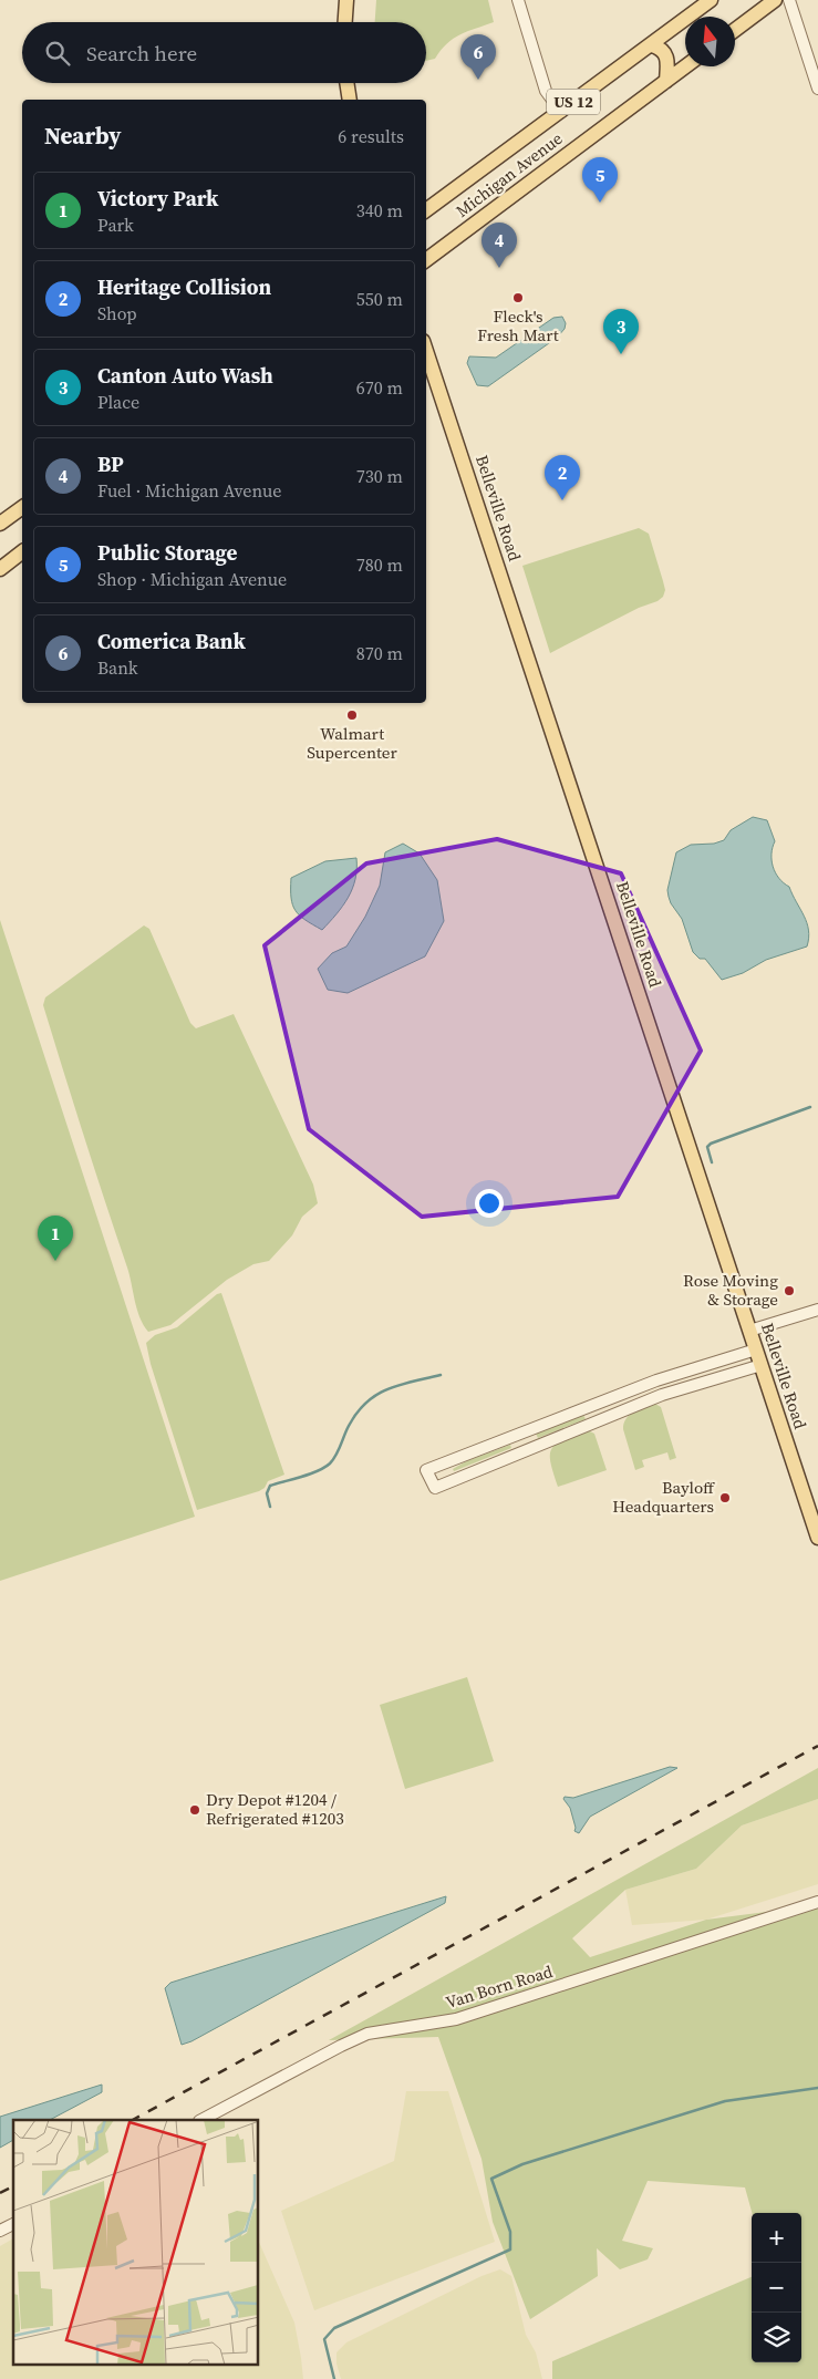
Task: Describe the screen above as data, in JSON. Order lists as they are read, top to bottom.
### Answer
{
  "streets": {
    "main road": ["US 12", "Michigan Avenue", "Belleville Road"],
    "street": ["Van Born Road"]
  },
  "places": [
    "Fleck's Fresh Mart",
    "Walmart Supercenter",
    "Rose Moving & Storage",
    "Bayloff Headquarters",
    "Dry Depot #1204 / Refrigerated #1203"
  ],
  "north": "top",
  "page": {
    "search": "Search here",
    "pins": [
      "6",
      "5",
      "4",
      "3",
      "2",
      "1"
    ],
    "heading": ["Nearby", "6 results"],
    "list": [
      {
        "mark": "1",
        "name": "Victory Park",
        "note": "Park",
        "value": "340 m"
      },
      {
        "mark": "2",
        "name": "Heritage Collision",
        "note": "Shop",
        "value": "550 m"
      },
      {
        "mark": "3",
        "name": "Canton Auto Wash",
        "note": "Place",
        "value": "670 m"
      },
      {
        "mark": "4",
        "name": "BP",
        "note": "Fuel · Michigan Avenue",
        "value": "730 m"
      },
      {
        "mark": "5",
        "name": "Public Storage",
        "note": "Shop · Michigan Avenue",
        "value": "780 m"
      },
      {
        "mark": "6",
        "name": "Comerica Bank",
        "note": "Bank",
        "value": "870 m"
      }
    ],
    "map_buttons": ["+", "−"]
  }
}
